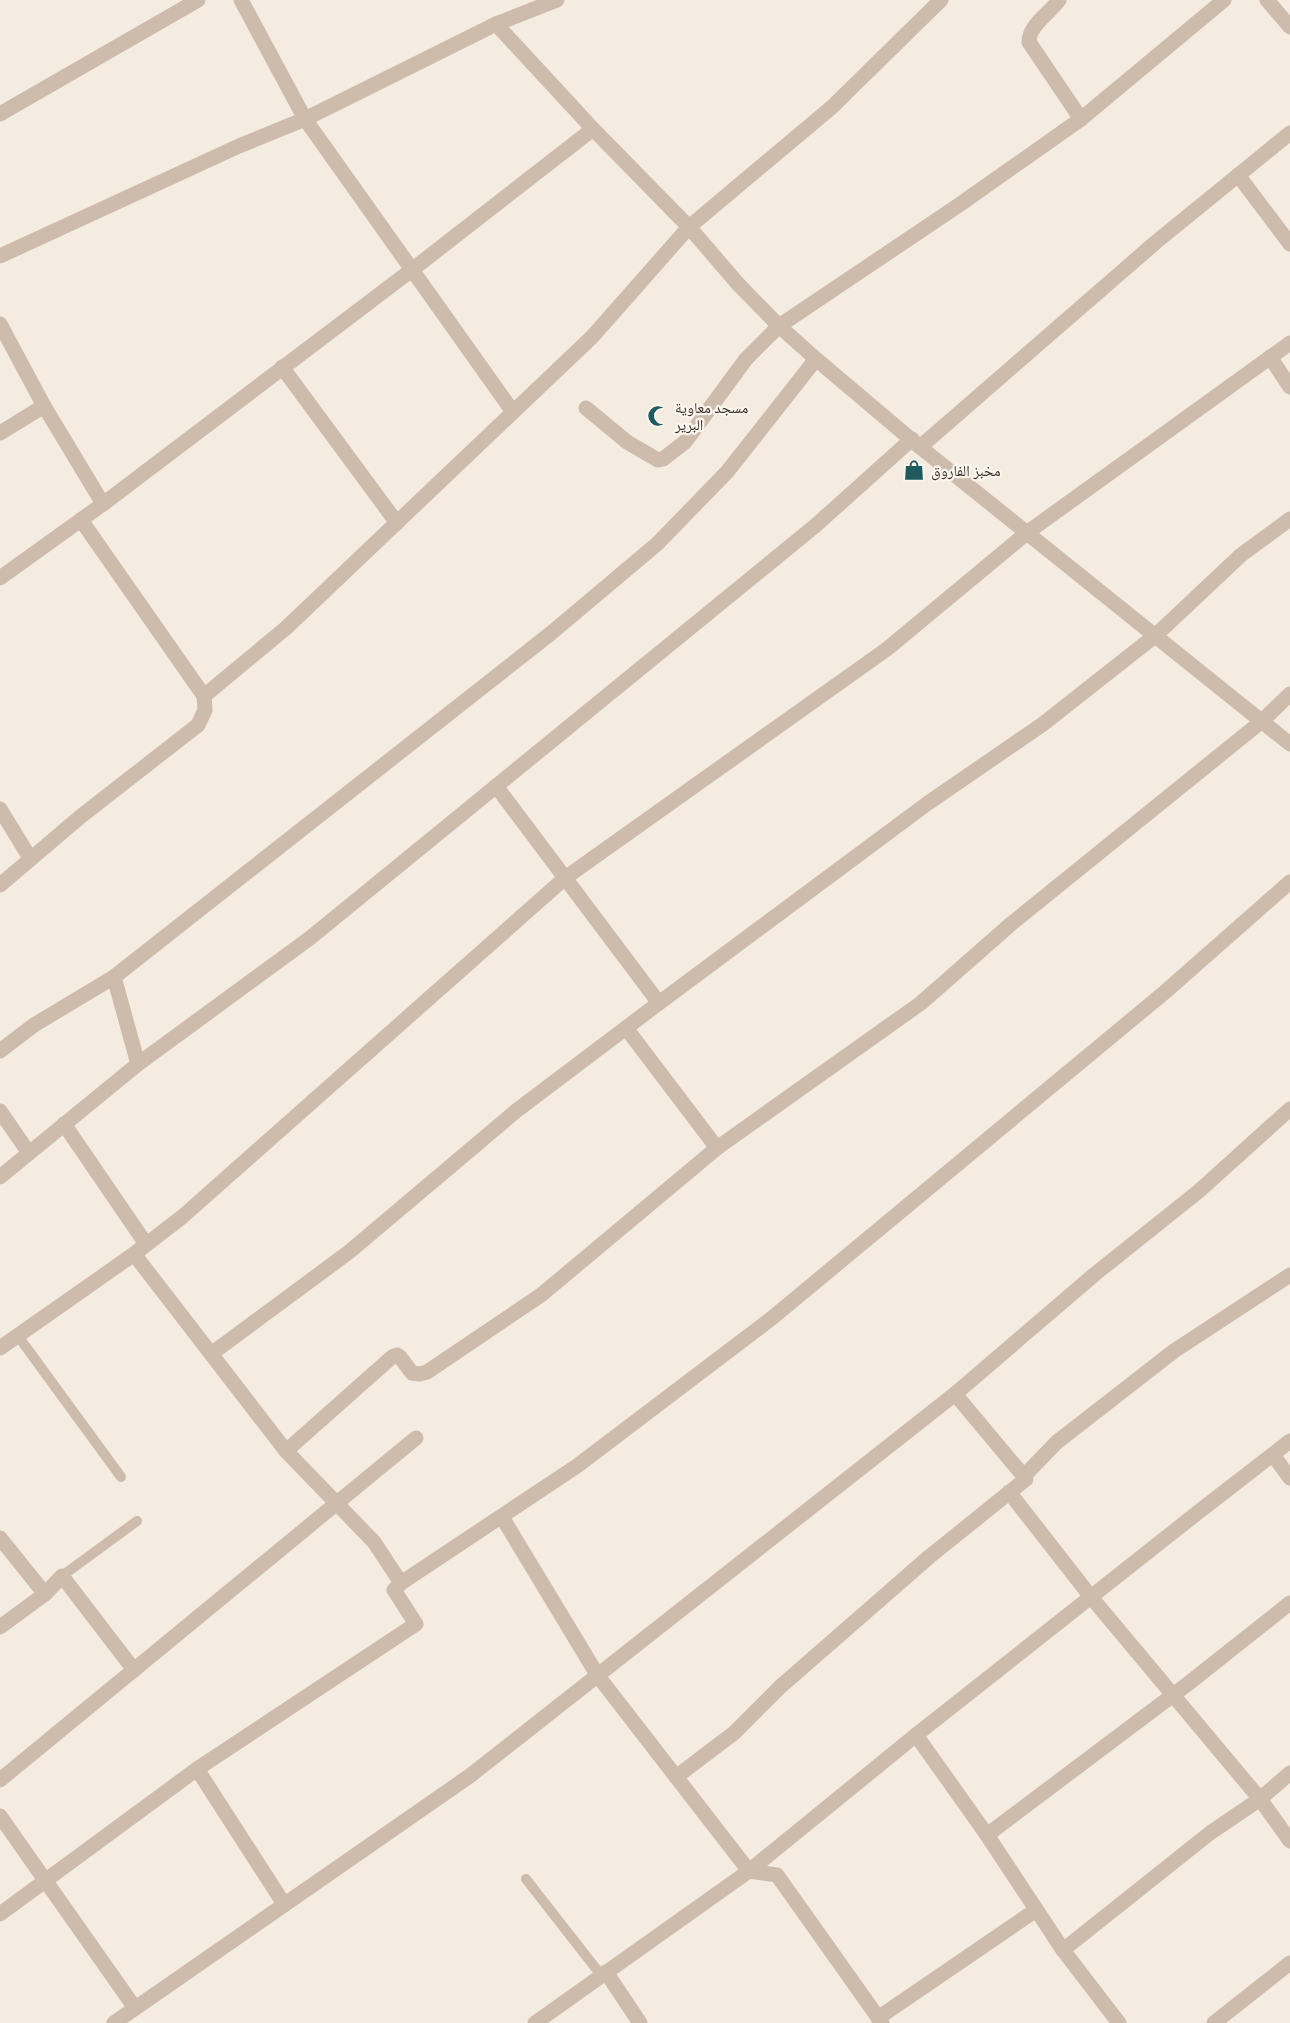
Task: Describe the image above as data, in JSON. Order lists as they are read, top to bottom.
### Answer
{
  "places": {
    "mosque": ["مسجد معاوية البرير"],
    "shop": ["مخبز الفاروق"]
  }
}
